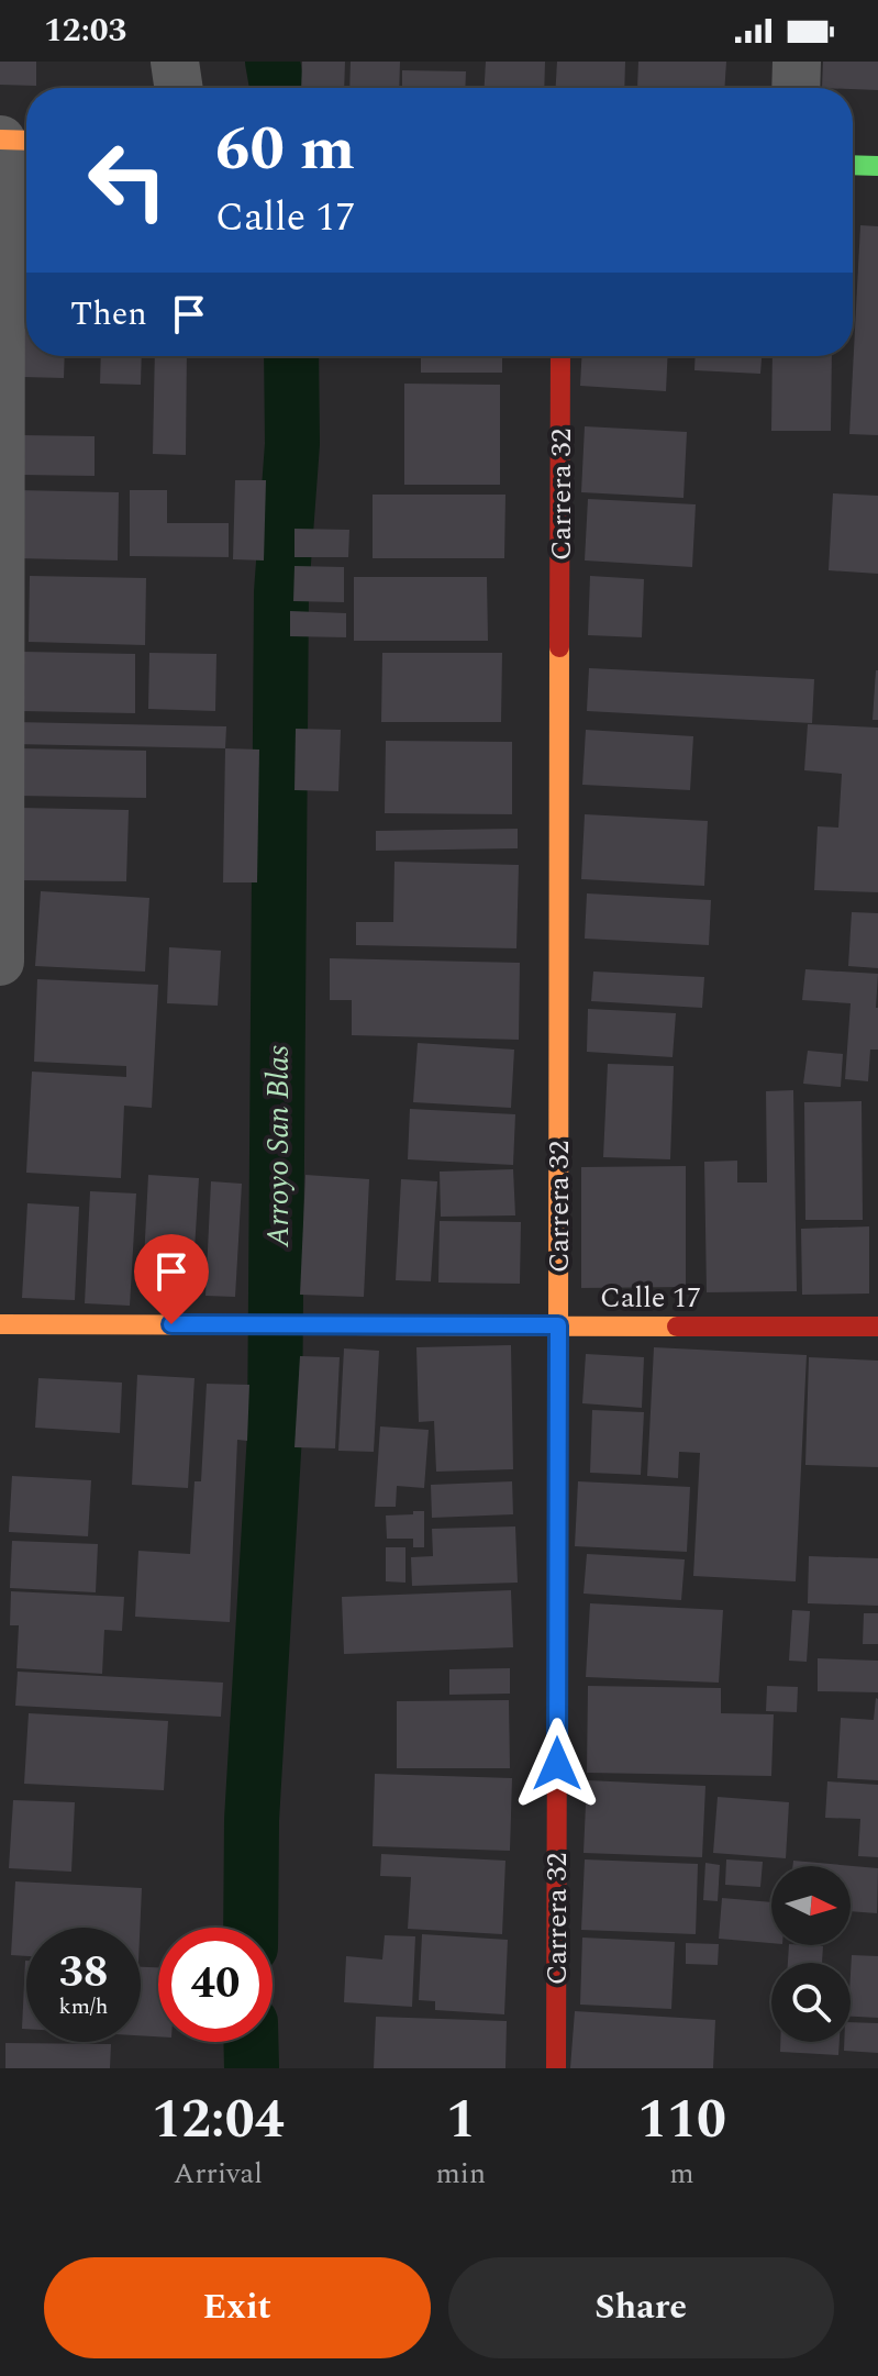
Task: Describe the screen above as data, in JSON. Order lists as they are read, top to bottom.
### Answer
{
  "streets": {
    "street": ["Carrera 32", "Calle 17"]
  },
  "crossings": [
    ["Carrera 32", "Calle 17"]
  ],
  "water": ["Arroyo San Blas"],
  "north": "right",
  "page": {
    "status": "12:03",
    "turn": ["60 m", "Calle 17"],
    "then": "Then",
    "speed": "38 km/h",
    "limit": "40",
    "eta": [
      "12:04",
      "Arrival",
      "1",
      "min",
      "110",
      "m"
    ],
    "buttons": ["Exit", "Share"]
  }
}
